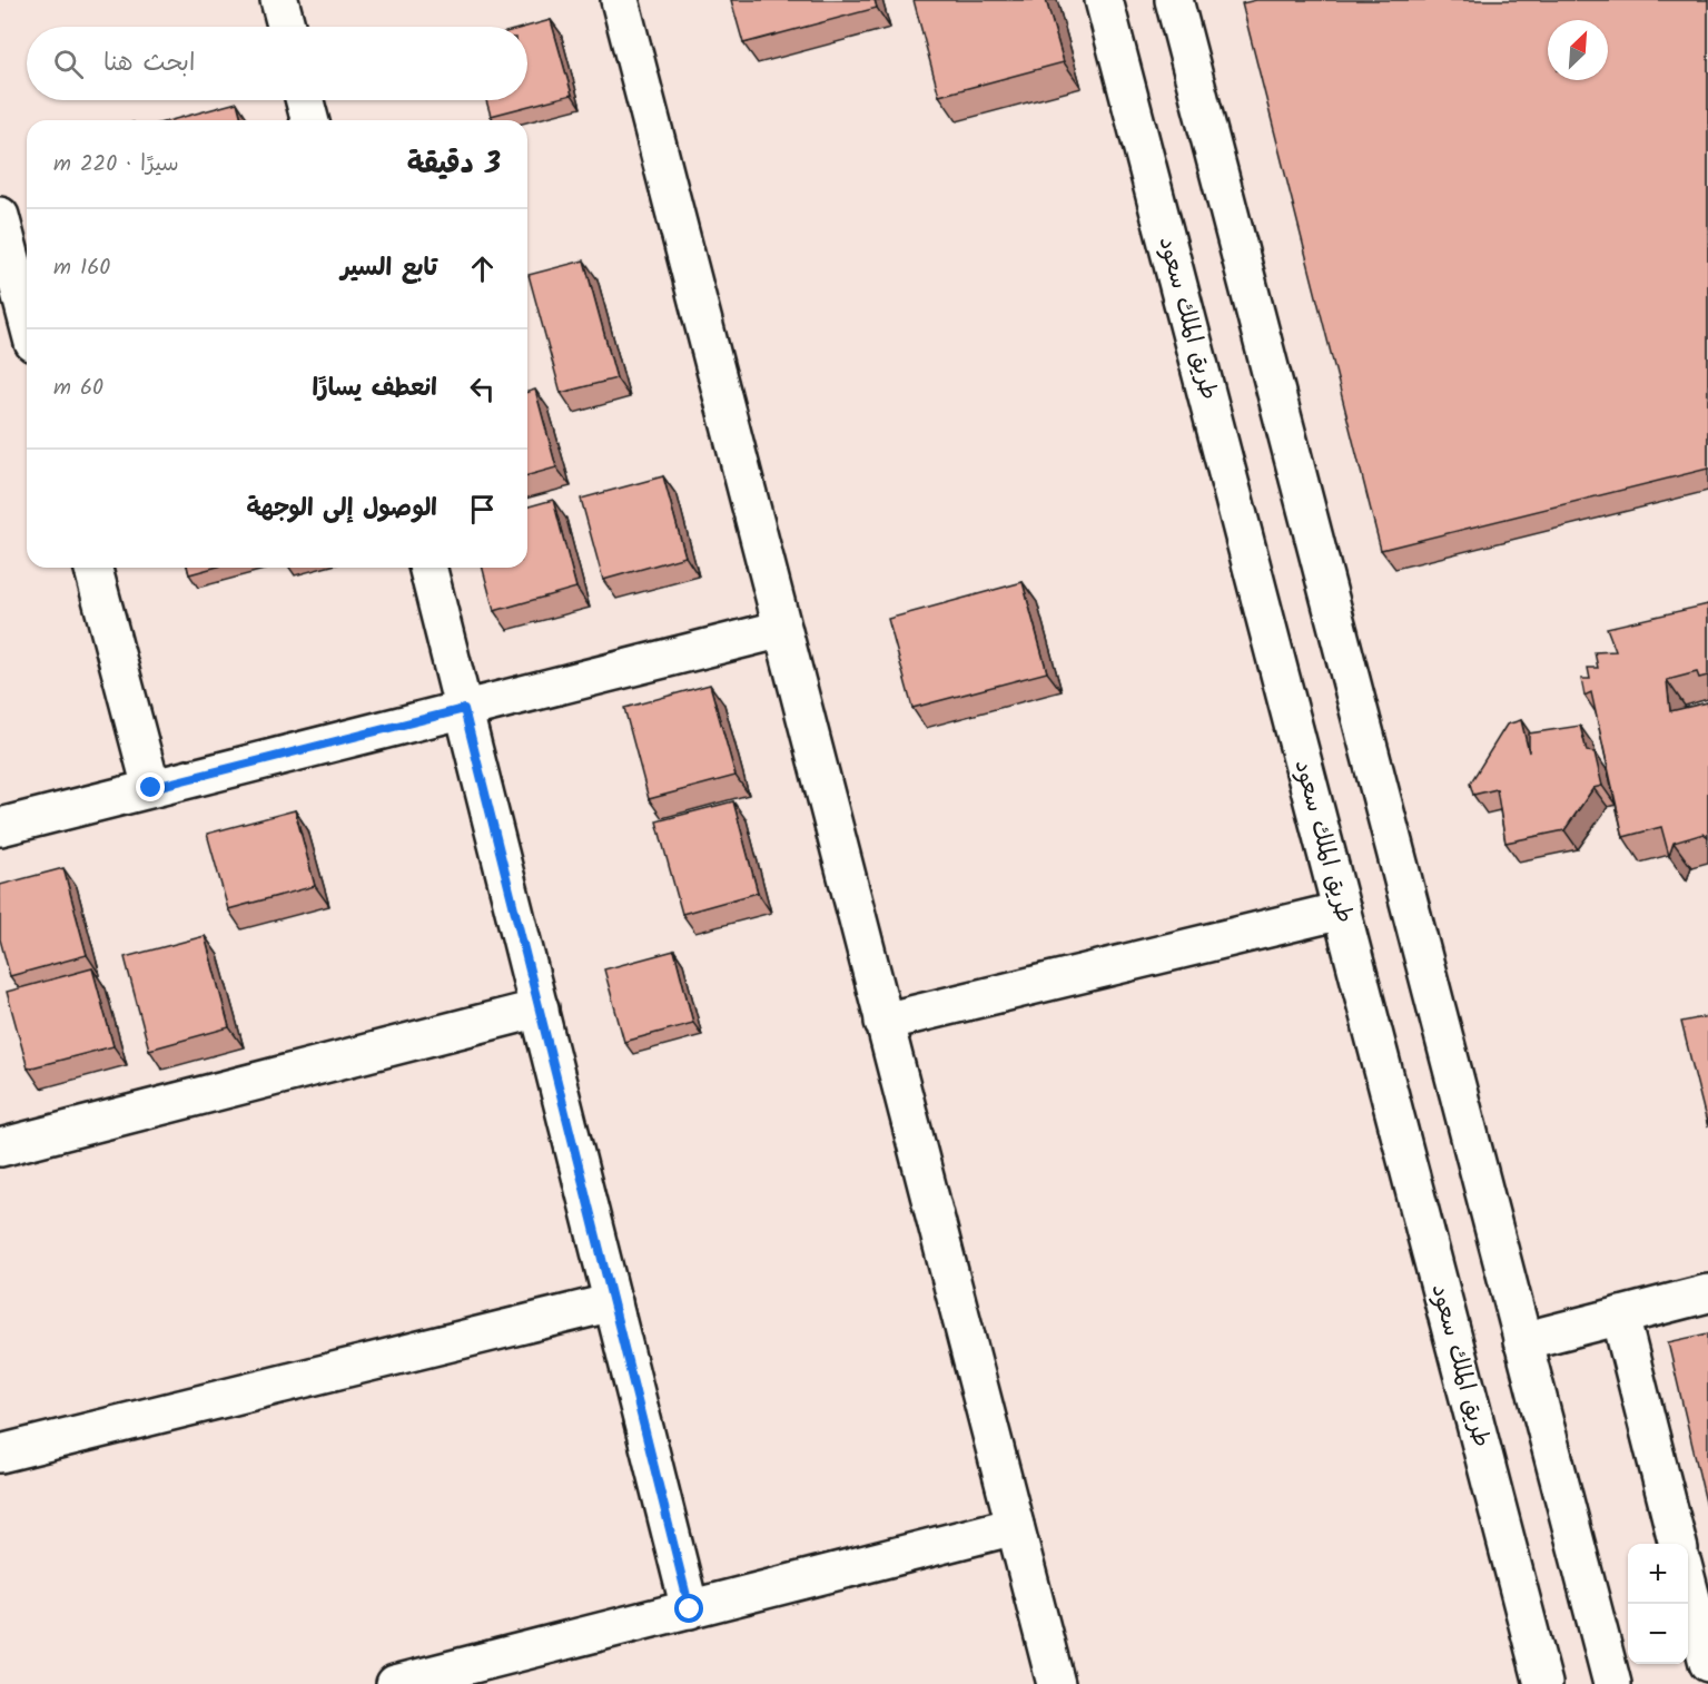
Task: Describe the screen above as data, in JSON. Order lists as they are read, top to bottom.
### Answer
{
  "streets": {
    "street": ["طريق الملك سعود"]
  },
  "north": "top right",
  "page": {
    "search": "ابحث هنا",
    "heading": ["3 دقيقة", "سيرًا · 220 m"],
    "list": [
      ["تابع السير", "160 m"],
      ["انعطف يسارًا", "60 m"],
      "الوصول إلى الوجهة"
    ],
    "map_buttons": ["+", "−"]
  }
}
